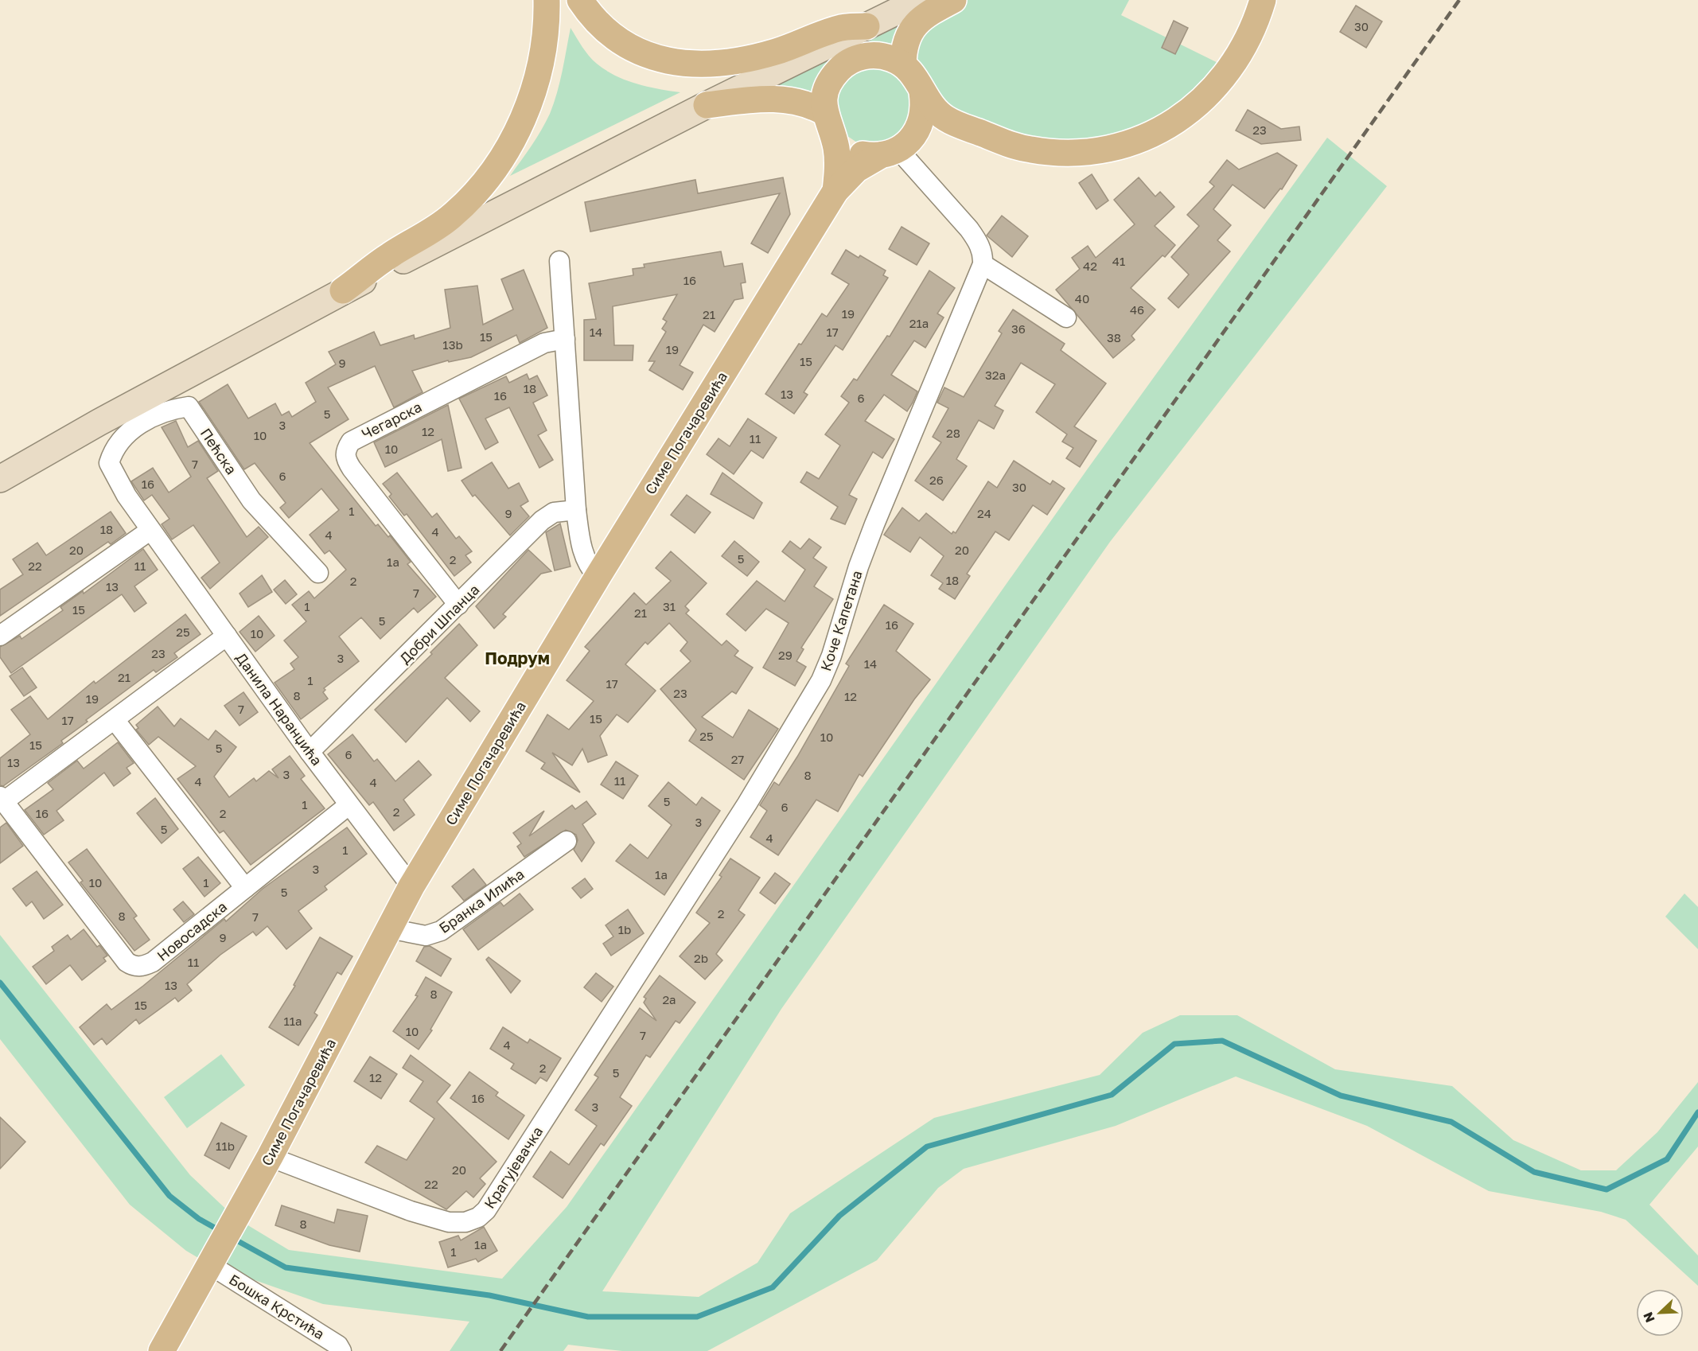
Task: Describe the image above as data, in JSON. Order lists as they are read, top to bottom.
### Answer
{
  "streets": {
    "main road": ["Симе Погачаревића"],
    "street": [
      "Чегарска",
      "Пећска",
      "Коче Капетана",
      "Добри Шпанца",
      "Данила Наранџића",
      "Бранка Илића",
      "Новосадска",
      "Крагујевачка",
      "Бошка Крстића"
    ]
  },
  "crossings": [
    ["Чегарска", "Добри Шпанца"],
    ["Симе Погачаревића", "Данила Наранџића"],
    ["Симе Погачаревића", "Бранка Илића"],
    ["Симе Погачаревића", "Крагујевачка"],
    ["Симе Погачаревића", "Бошка Крстића"],
    ["Пећска", "Данила Наранџића"],
    ["Коче Капетана", "Крагујевачка"],
    ["Добри Шпанца", "Данила Наранџића"],
    ["Данила Наранџића", "Новосадска"]
  ],
  "districts": ["Подрум"],
  "house_numbers": [
    "30",
    "23",
    "41",
    "42",
    "16",
    "40",
    "46",
    "19",
    "21",
    "21a",
    "36",
    "14",
    "17",
    "15",
    "38",
    "13b",
    "19",
    "15",
    "9",
    "32a",
    "18",
    "13",
    "16",
    "6",
    "5",
    "3",
    "12",
    "28",
    "10",
    "11",
    "10",
    "7",
    "6",
    "26",
    "16",
    "30",
    "1",
    "9",
    "24",
    "18",
    "4",
    "4",
    "20",
    "20",
    "5",
    "2",
    "1a",
    "22",
    "11",
    "18",
    "2",
    "13",
    "7",
    "1",
    "31",
    "15",
    "21",
    "5",
    "16",
    "25",
    "10",
    "23",
    "29",
    "3",
    "14",
    "21",
    "1",
    "17",
    "23",
    "8",
    "12",
    "19",
    "7",
    "15",
    "17",
    "25",
    "10",
    "15",
    "5",
    "6",
    "27",
    "13",
    "3",
    "8",
    "11",
    "4",
    "4",
    "5",
    "1",
    "6",
    "2",
    "16",
    "2",
    "3",
    "5",
    "4",
    "1",
    "3",
    "1a",
    "10",
    "1",
    "5",
    "2",
    "8",
    "7",
    "1b",
    "9",
    "2b",
    "11",
    "13",
    "8",
    "2a",
    "15",
    "11a",
    "10",
    "7",
    "4",
    "2",
    "5",
    "12",
    "16",
    "3",
    "11b",
    "20",
    "22",
    "8",
    "1a",
    "1"
  ],
  "north": "bottom left"
}
